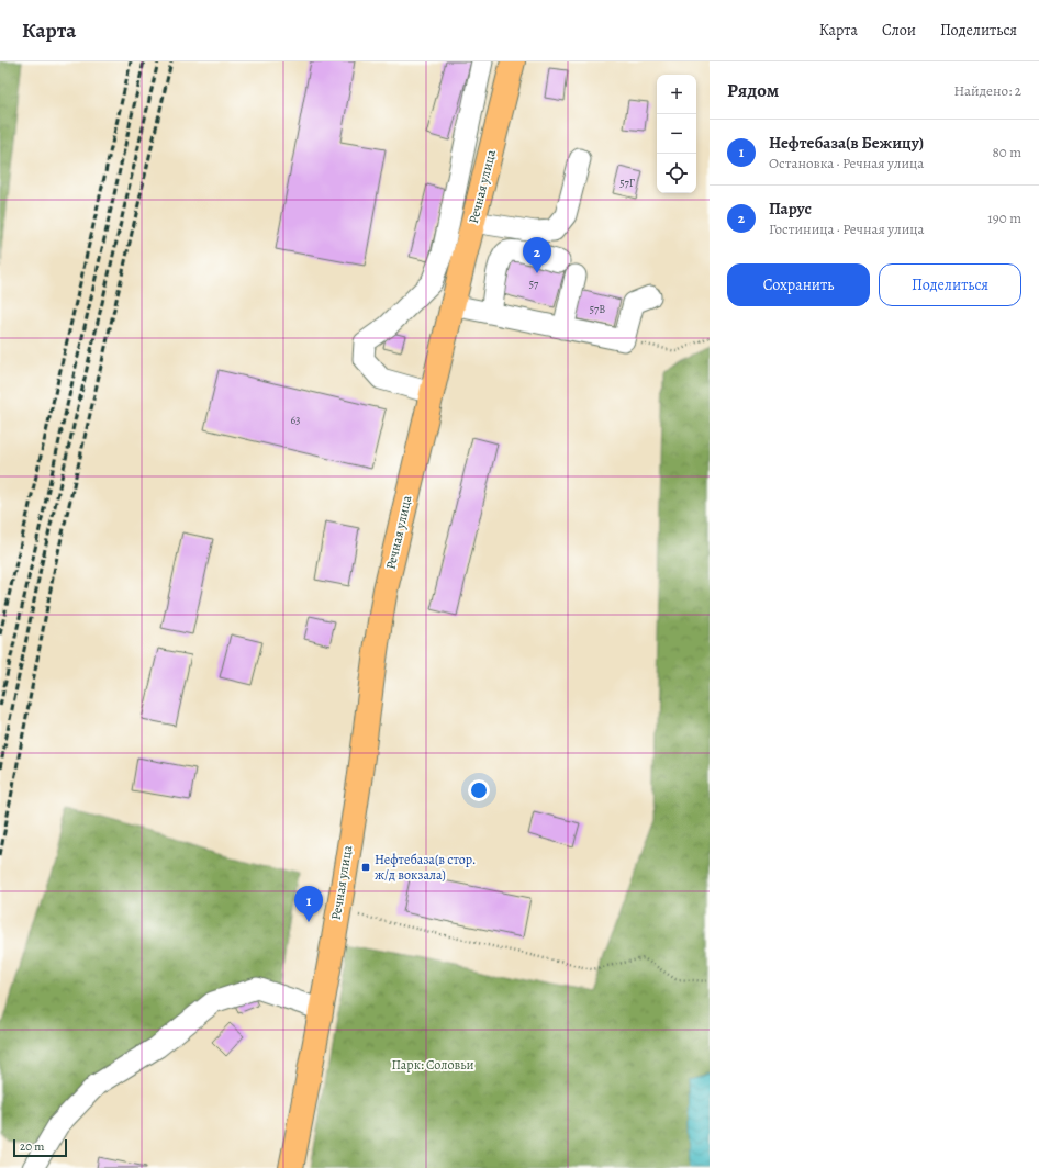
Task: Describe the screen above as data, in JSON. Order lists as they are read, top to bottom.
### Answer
{
  "streets": {
    "main road": ["Речная улица"]
  },
  "parks": ["Парк: Соловьи"],
  "places": {
    "transit": ["Нефтебаза(в стор. ж/д вокзала)"]
  },
  "house_numbers": [
    "57Г",
    "57",
    "57В",
    "63"
  ],
  "scale_bar": "20 m",
  "page": {
    "header": "Карта",
    "nav": ["Карта", "Слои", "Поделиться"],
    "heading": ["Рядом", "Найдено: 2"],
    "map_buttons": ["+", "−"],
    "list": [
      {
        "mark": "1",
        "name": "Нефтебаза(в Бежицу)",
        "note": "Остановка · Речная улица",
        "value": "80 m"
      },
      {
        "mark": "2",
        "name": "Парус",
        "note": "Гостиница · Речная улица",
        "value": "190 m"
      }
    ],
    "pins": ["2", "1"],
    "buttons": ["Сохранить", "Поделиться"],
    "scale": "20 m"
  }
}
